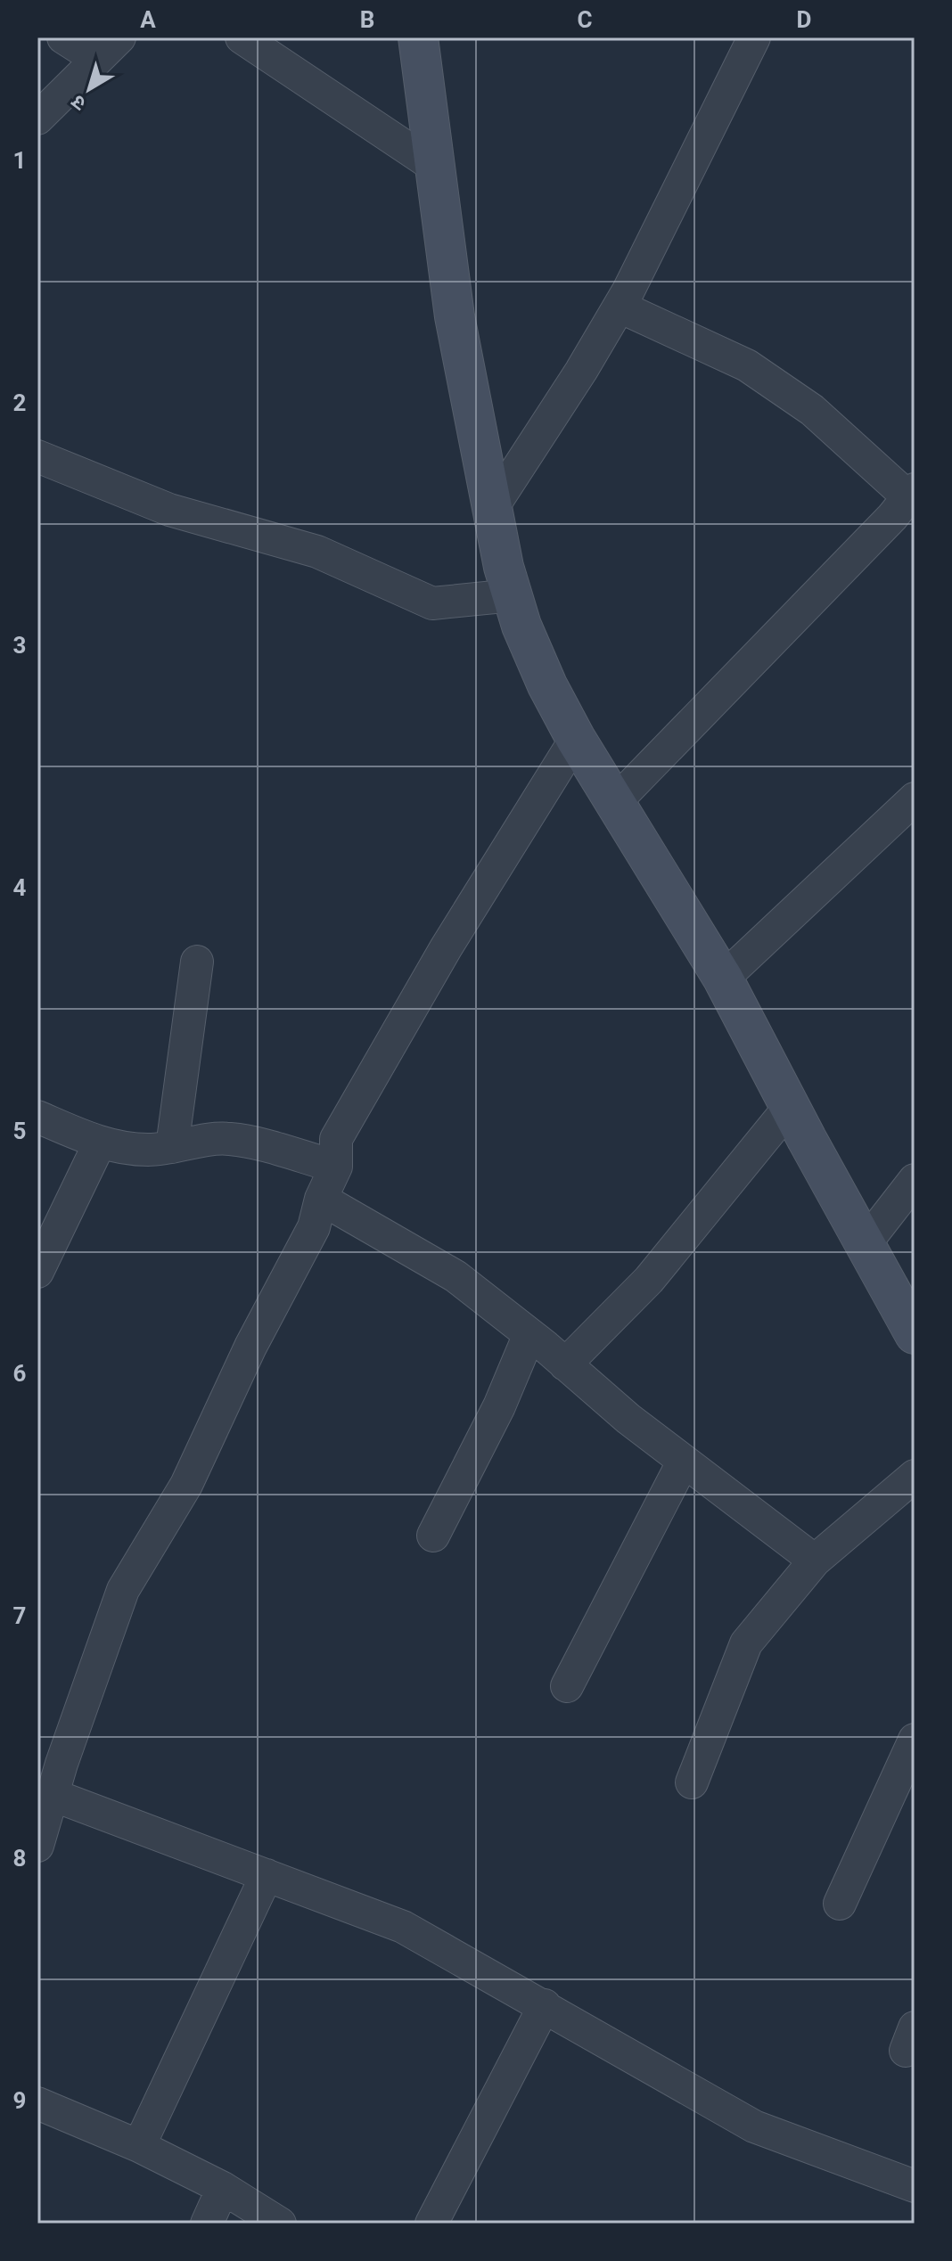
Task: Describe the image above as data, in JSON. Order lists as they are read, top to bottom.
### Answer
{
  "north": "bottom left",
  "grid": {
    "columns": [
      "A",
      "B",
      "C",
      "D"
    ],
    "rows": [
      "1",
      "2",
      "3",
      "4",
      "5",
      "6",
      "7",
      "8",
      "9"
    ]
  }
}
